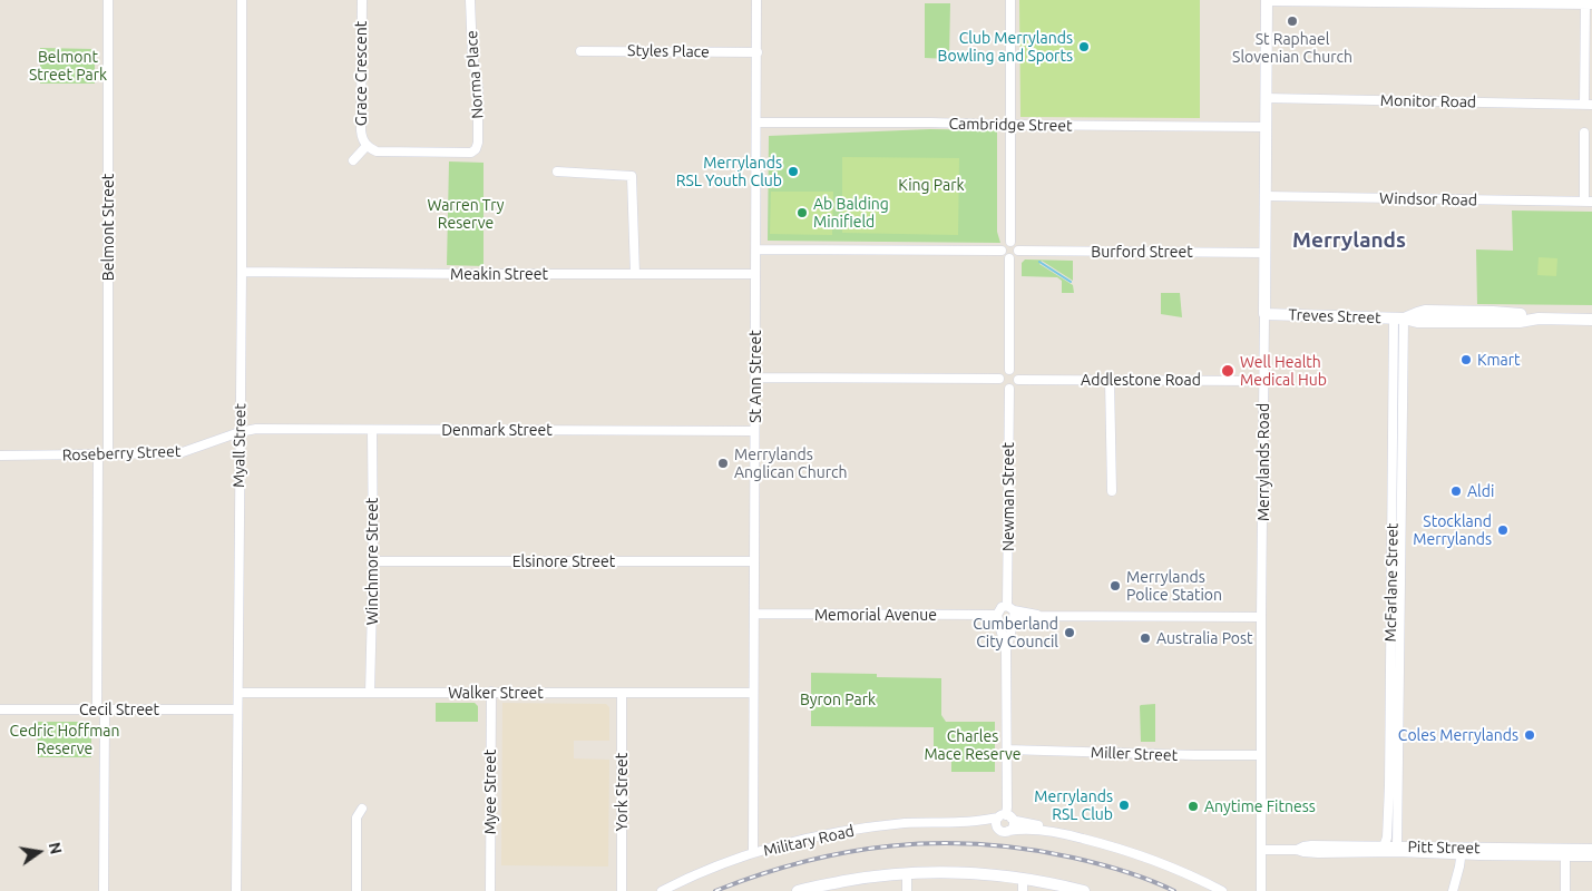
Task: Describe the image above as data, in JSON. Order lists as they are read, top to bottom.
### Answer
{
  "streets": {
    "main road": ["Treves Street", "Merrylands Road"],
    "street": [
      "Styles Place",
      "Grace Crescent",
      "Norma Place",
      "Monitor Road",
      "Cambridge Street",
      "Windsor Road",
      "Belmont Street",
      "Burford Street",
      "Meakin Street",
      "St Ann Street",
      "Addlestone Road",
      "Denmark Street",
      "Myall Street",
      "Roseberry Street",
      "Newman Street",
      "Winchmore Street",
      "Elsinore Street",
      "McFarlane Street",
      "Memorial Avenue",
      "Walker Street",
      "Cecil Street",
      "Miller Street",
      "Myee Street",
      "York Street",
      "Military Road",
      "Pitt Street"
    ]
  },
  "crossings": [
    ["Styles Place", "St Ann Street"],
    ["Grace Crescent", "Norma Place"],
    ["Monitor Road", "Merrylands Road"],
    ["Cambridge Street", "St Ann Street"],
    ["Cambridge Street", "Merrylands Road"],
    ["Windsor Road", "Merrylands Road"],
    ["Belmont Street", "Roseberry Street"],
    ["Belmont Street", "Cecil Street"],
    ["Burford Street", "Merrylands Road"],
    ["Meakin Street", "St Ann Street"],
    ["Meakin Street", "Myall Street"],
    ["Treves Street", "Merrylands Road"],
    ["Treves Street", "McFarlane Street"],
    ["St Ann Street", "Denmark Street"],
    ["St Ann Street", "Elsinore Street"],
    ["St Ann Street", "Memorial Avenue"],
    ["St Ann Street", "Walker Street"],
    ["St Ann Street", "Military Road"],
    ["Addlestone Road", "Merrylands Road"],
    ["Addlestone Road", "Newman Street"],
    ["Denmark Street", "Myall Street"],
    ["Denmark Street", "Roseberry Street"],
    ["Denmark Street", "Winchmore Street"],
    ["Myall Street", "Roseberry Street"],
    ["Myall Street", "Walker Street"],
    ["Myall Street", "Cecil Street"],
    ["Merrylands Road", "Miller Street"],
    ["Merrylands Road", "Pitt Street"],
    ["Newman Street", "Memorial Avenue"],
    ["Newman Street", "Miller Street"],
    ["Newman Street", "Military Road"],
    ["Winchmore Street", "Elsinore Street"],
    ["Winchmore Street", "Walker Street"],
    ["McFarlane Street", "Pitt Street"],
    ["Walker Street", "Myee Street"],
    ["Walker Street", "York Street"]
  ],
  "districts": ["Merrylands"],
  "parks": [
    "Belmont Street Park",
    "King Park",
    "Warren Try Reserve",
    "Byron Park",
    "Cedric Hoffman Reserve",
    "Charles Mace Reserve"
  ],
  "places": [
    "St Raphael Slovenian Church",
    "Club Merrylands Bowling and Sports",
    "Merrylands RSL Youth Club",
    "Ab Balding Minifield",
    "Kmart",
    "Well Health Medical Hub",
    "Merrylands Anglican Church",
    "Aldi",
    "Stockland Merrylands",
    "Merrylands Police Station",
    "Cumberland City Council",
    "Australia Post",
    "Coles Merrylands",
    "Merrylands RSL Club",
    "Anytime Fitness"
  ],
  "north": "right"
}
